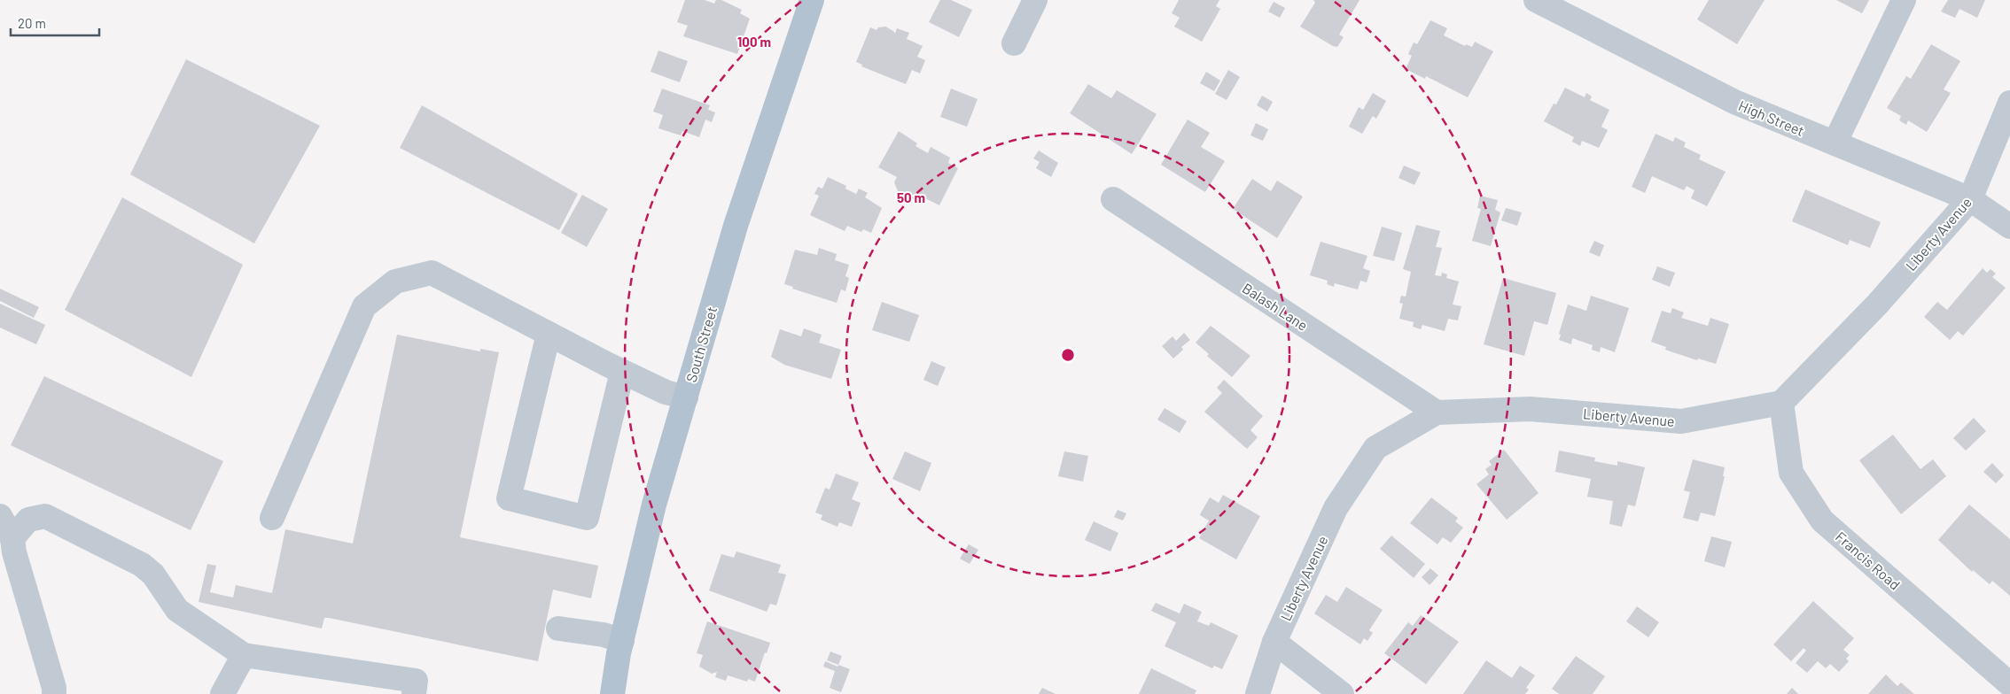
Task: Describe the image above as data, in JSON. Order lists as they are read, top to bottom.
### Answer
{
  "streets": {
    "main road": ["South Street"],
    "street": [
      "High Street",
      "Liberty Avenue",
      "Balash Lane",
      "Francis Road"
    ]
  },
  "crossings": [
    ["High Street", "Liberty Avenue"],
    ["Liberty Avenue", "Balash Lane"],
    ["Liberty Avenue", "Francis Road"]
  ],
  "scale_bar": "20 m",
  "rings": ["100 m", "50 m"]
}
